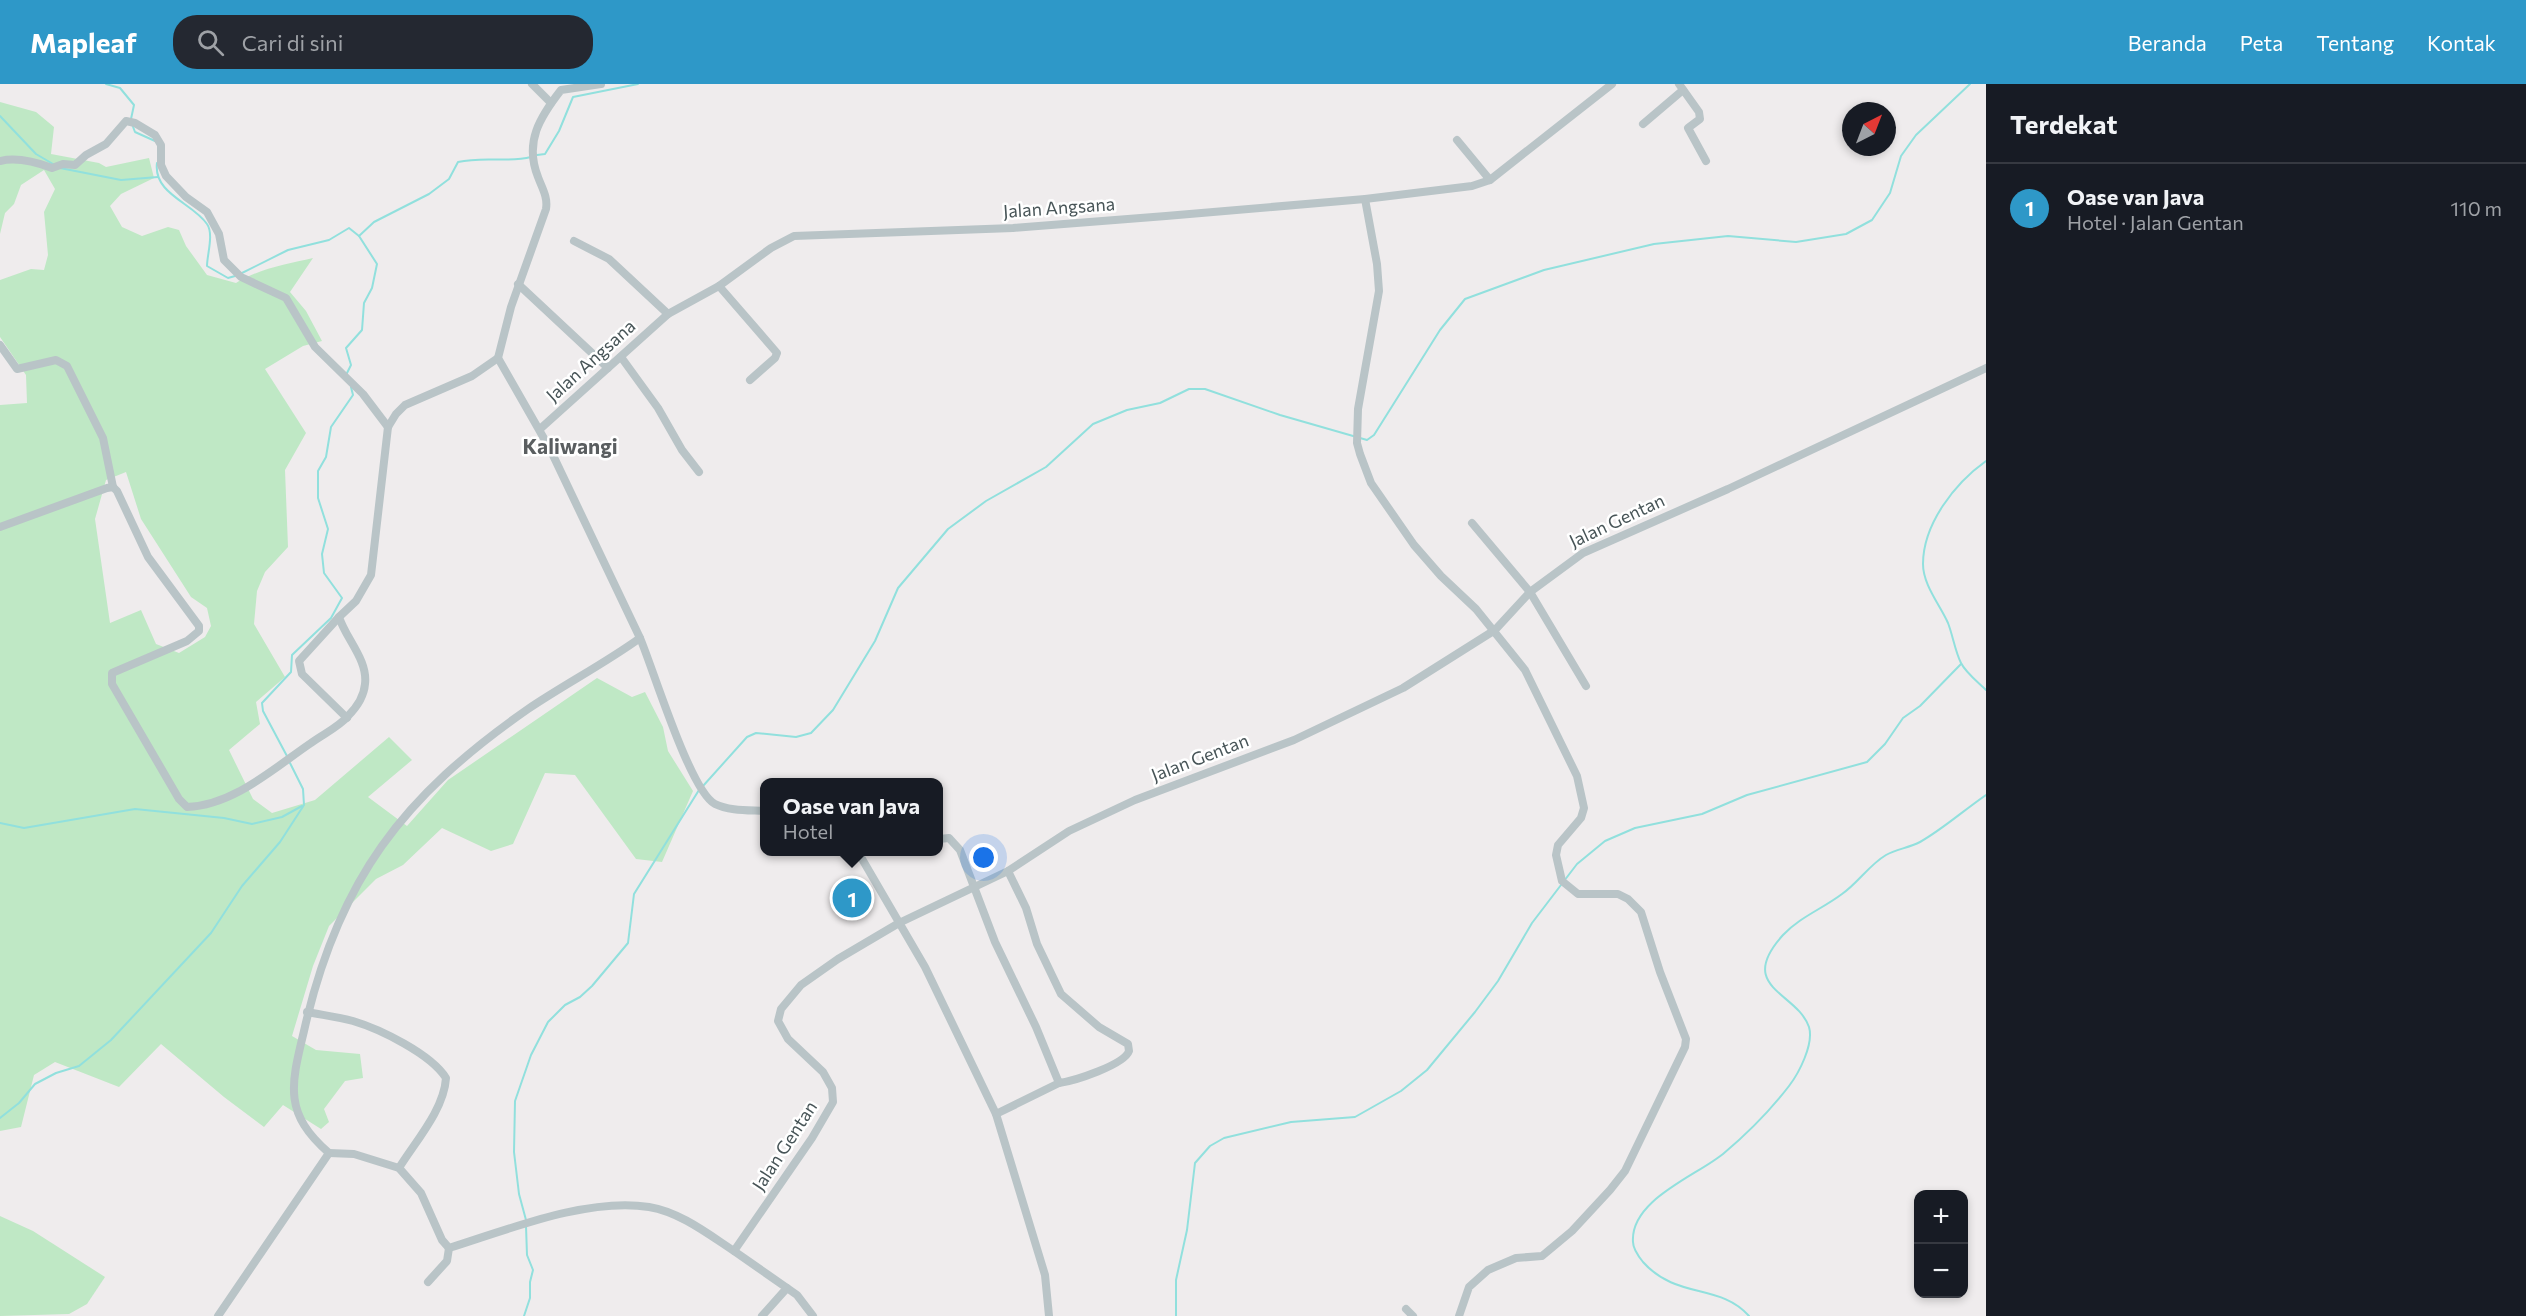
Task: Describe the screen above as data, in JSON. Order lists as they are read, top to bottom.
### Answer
{
  "streets": {
    "street": ["Jalan Angsana", "Jalan Gentan"]
  },
  "districts": ["Kaliwangi"],
  "north": "top right",
  "page": {
    "header": "Mapleaf",
    "search": "Cari di sini",
    "nav": [
      "Beranda",
      "Peta",
      "Tentang",
      "Kontak"
    ],
    "heading": "Terdekat",
    "list": [
      {
        "mark": "1",
        "name": "Oase van Java",
        "note": "Hotel · Jalan Gentan",
        "value": "110 m"
      }
    ],
    "popup": ["Oase van Java", "Hotel"],
    "pins": "1",
    "map_buttons": ["+", "−"]
  }
}
